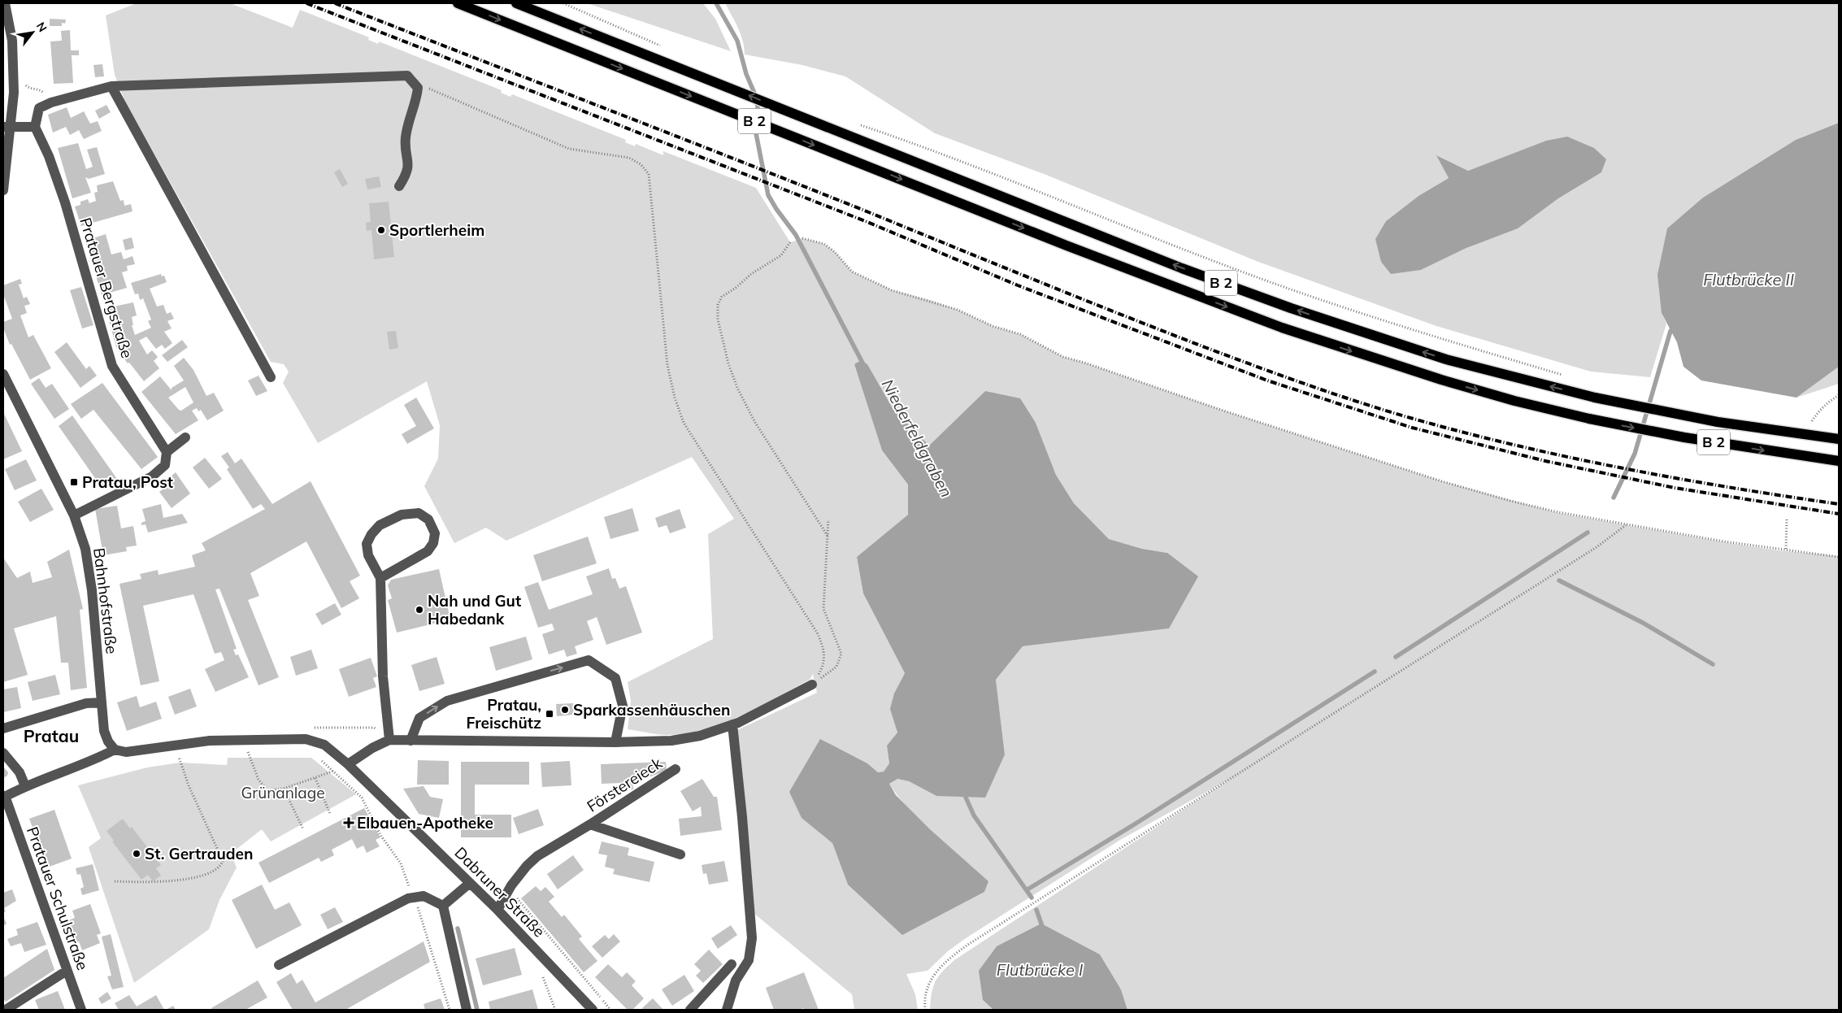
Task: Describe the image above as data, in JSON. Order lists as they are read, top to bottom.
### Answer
{
  "streets": {
    "main road": ["B 2"],
    "street": [
      "Pratauer Bergstraße",
      "Bahnhofstraße",
      "Förstereieck",
      "Dabruner Straße",
      "Pratauer Schulstraße"
    ]
  },
  "crossings": [
    ["Bahnhofstraße", "Dabruner Straße"],
    ["Förstereieck", "Dabruner Straße"]
  ],
  "districts": ["Pratau"],
  "water": ["Flutbrücke II", "Niederfeldgraben", "Flutbrücke I"],
  "parks": ["Grünanlage"],
  "places": {
    "other": [
      "Sportlerheim",
      "Nah und Gut Habedank",
      "Sparkassenhäuschen",
      "St. Gertrauden"
    ],
    "transit": ["Pratau, Post", "Pratau, Freischütz"],
    "health": ["Elbauen-Apotheke"]
  },
  "north": "top right"
}
